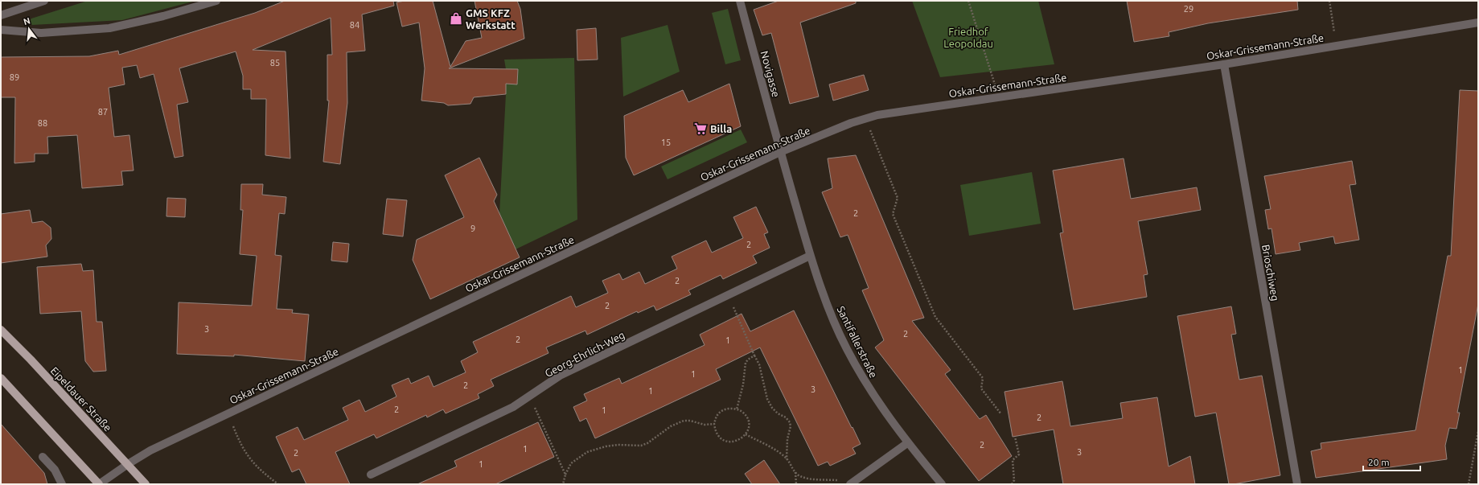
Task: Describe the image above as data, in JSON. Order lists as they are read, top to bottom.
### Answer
{
  "streets": {
    "main road": ["Eipeldauer Straße"],
    "street": [
      "Oskar-Grissemann-Straße",
      "Novigasse",
      "Brioschiweg",
      "Santifallerstraße",
      "Georg-Ehrlich-Weg"
    ]
  },
  "crossings": [
    ["Oskar-Grissemann-Straße", "Novigasse"],
    ["Oskar-Grissemann-Straße", "Brioschiweg"],
    ["Oskar-Grissemann-Straße", "Santifallerstraße"],
    ["Oskar-Grissemann-Straße", "Eipeldauer Straße"],
    ["Novigasse", "Santifallerstraße"],
    ["Santifallerstraße", "Georg-Ehrlich-Weg"]
  ],
  "parks": ["Friedhof Leopoldau"],
  "places": {
    "shop": ["GMS KFZ Werkstatt"],
    "supermarket": ["Billa"]
  },
  "house_numbers": [
    "29",
    "84",
    "85",
    "89",
    "87",
    "88",
    "15",
    "2",
    "9",
    "2",
    "2",
    "2",
    "3",
    "2",
    "2",
    "1",
    "1",
    "1",
    "2",
    "3",
    "1",
    "2",
    "1",
    "2",
    "2",
    "1",
    "3",
    "2",
    "1"
  ],
  "scale_bar": "20 m",
  "north": "top"
}
